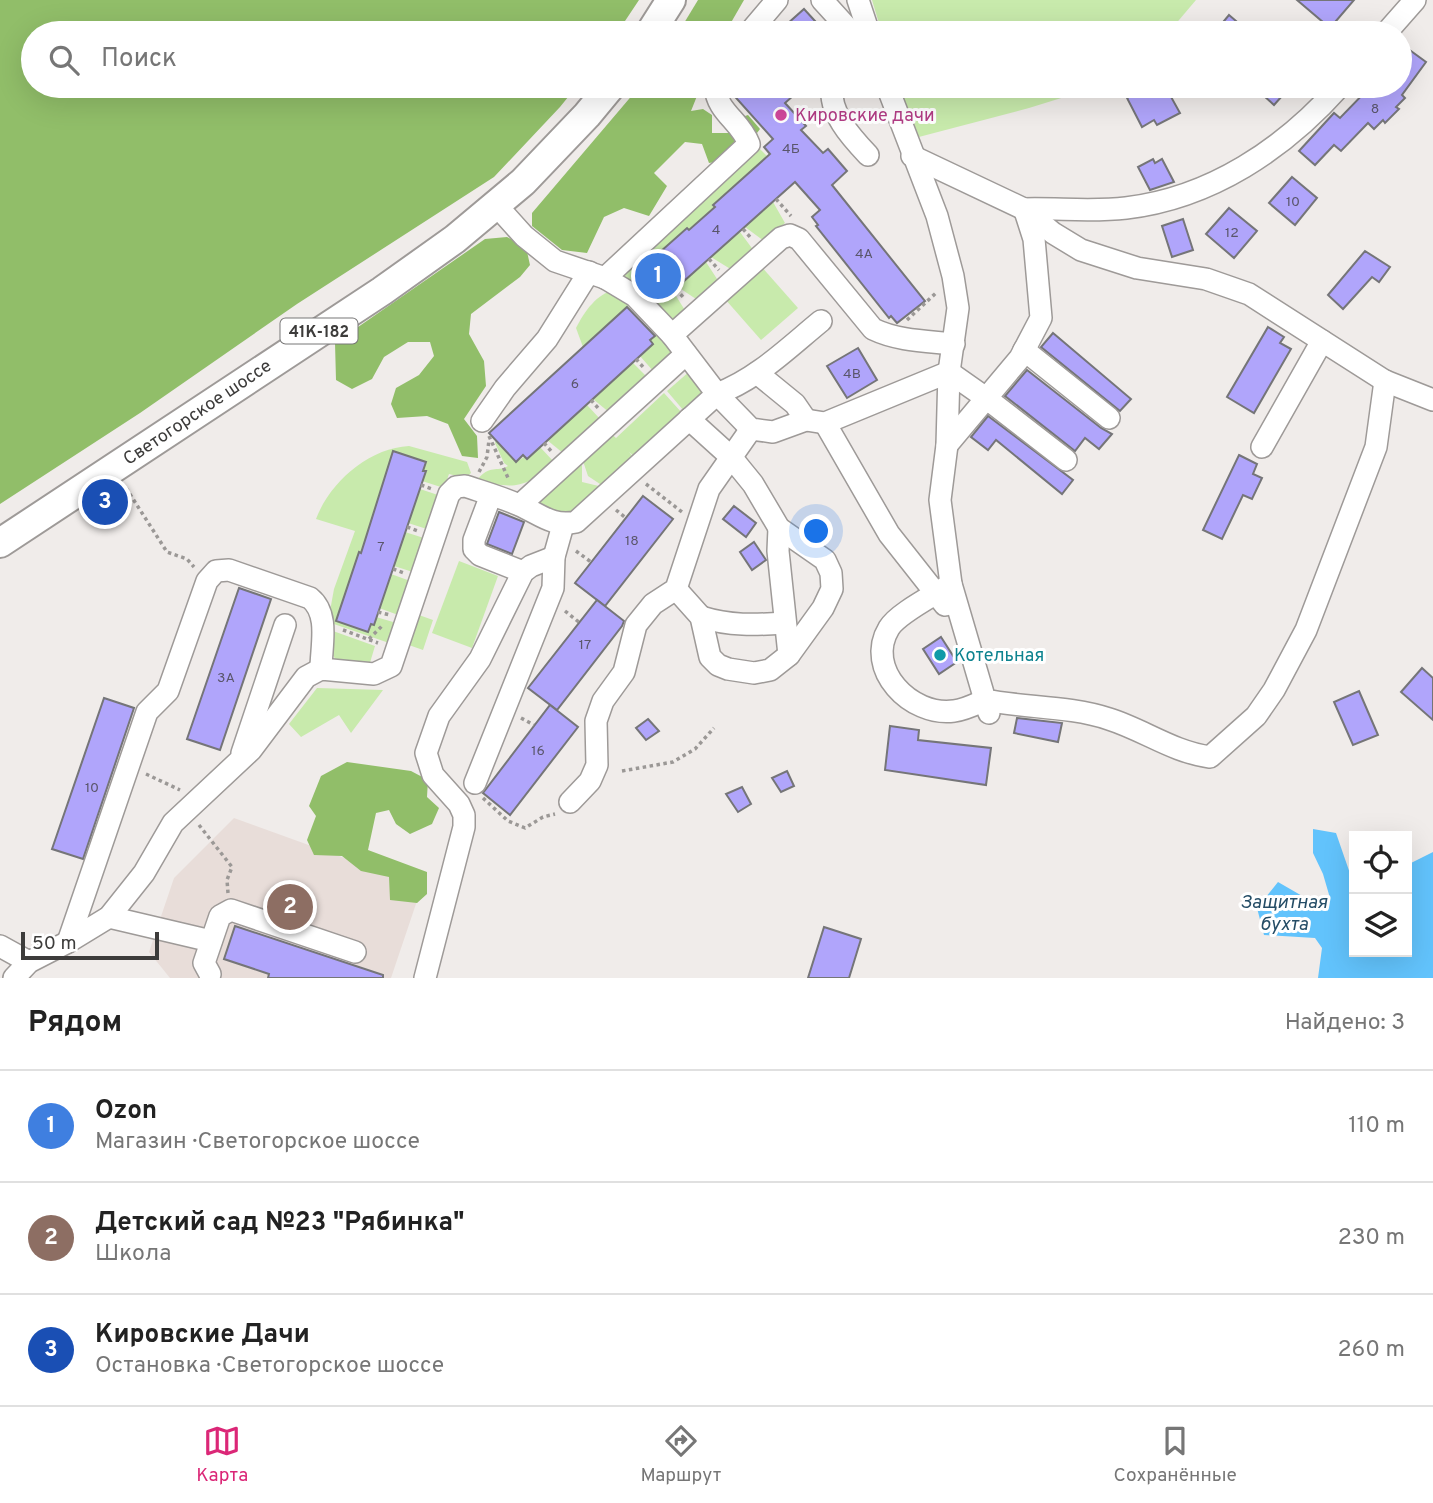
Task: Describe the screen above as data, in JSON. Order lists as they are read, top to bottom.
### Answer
{
  "streets": {
    "main road": ["41К-182", "Светогорское шоссе"]
  },
  "water": ["Защитная бухта"],
  "places": ["Кировские дачи", "Котельная"],
  "house_numbers": [
    "8",
    "4Б",
    "10",
    "4",
    "12",
    "4А",
    "4В",
    "6",
    "18",
    "7",
    "17",
    "3А",
    "16",
    "10"
  ],
  "scale_bar": "50 m",
  "page": {
    "search": "Поиск",
    "pins": ["1", "3", "2"],
    "scale": "50 m",
    "heading": ["Рядом", "Найдено: 3"],
    "list": [
      {
        "mark": "1",
        "name": "Ozon",
        "note": "Магазин · Светогорское шоссе",
        "value": "110 m"
      },
      {
        "mark": "2",
        "name": "Детский сад №23 \"Рябинка\"",
        "note": "Школа",
        "value": "230 m"
      },
      {
        "mark": "3",
        "name": "Кировские Дачи",
        "note": "Остановка · Светогорское шоссе",
        "value": "260 m"
      }
    ],
    "nav": ["Карта", "Маршрут", "Сохранённые"]
  }
}
